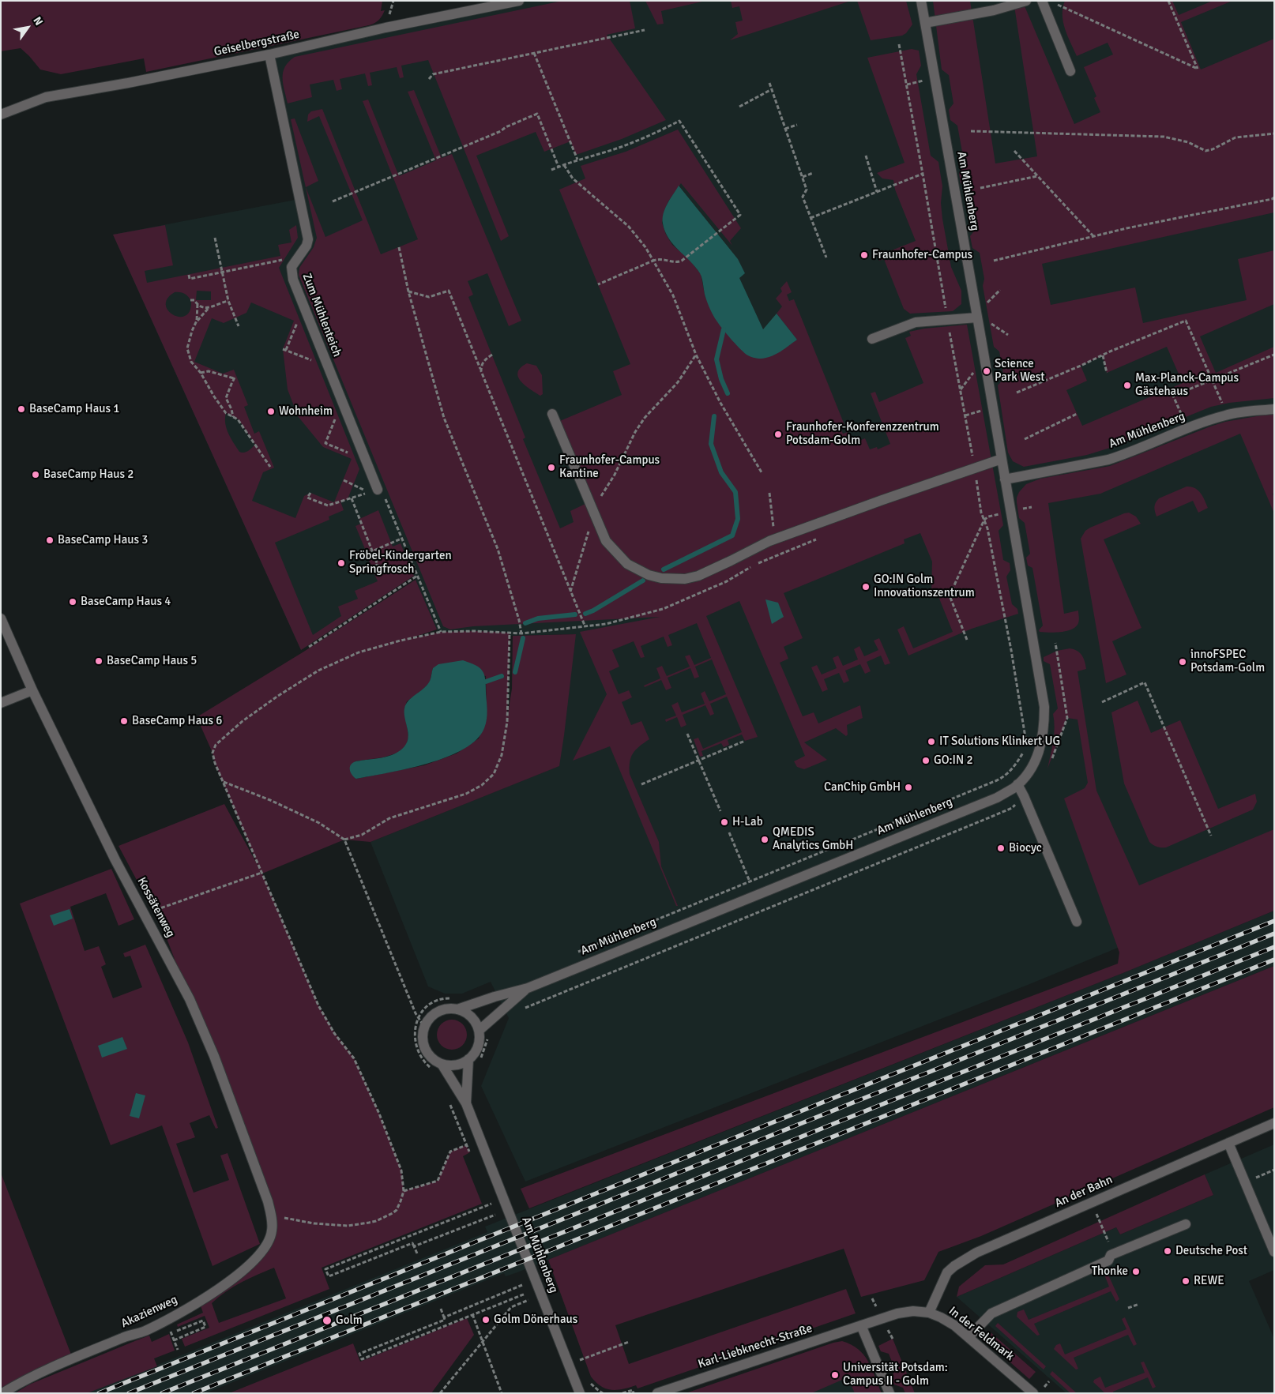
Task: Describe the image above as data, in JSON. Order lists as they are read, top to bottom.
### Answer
{
  "streets": {
    "street": [
      "Geiselbergstraße",
      "Am Mühlenberg",
      "Zum Mühlenteich",
      "Kossätenweg",
      "An der Bahn",
      "Akazienweg",
      "In der Feldmark",
      "Karl-Liebknecht-Straße"
    ]
  },
  "crossings": [
    ["Geiselbergstraße", "Zum Mühlenteich"],
    ["Kossätenweg", "Akazienweg"],
    ["An der Bahn", "In der Feldmark"],
    ["In der Feldmark", "Karl-Liebknecht-Straße"]
  ],
  "places": [
    "Fraunhofer-Campus",
    "Science Park West",
    "Max-Planck-Campus Gästehaus",
    "BaseCamp Haus 1",
    "Wohnheim",
    "Fraunhofer-Konferenzzentrum Potsdam-Golm",
    "Fraunhofer-Campus Kantine",
    "BaseCamp Haus 2",
    "BaseCamp Haus 3",
    "Fröbel-Kindergarten Springfrosch",
    "GO:IN Golm Innovationszentrum",
    "BaseCamp Haus 4",
    "BaseCamp Haus 5",
    "innoFSPEC Potsdam-Golm",
    "BaseCamp Haus 6",
    "IT Solutions Klinkert UG",
    "GO:IN 2",
    "CanChip GmbH",
    "H-Lab",
    "QMEDIS Analytics GmbH",
    "Biocyc",
    "Deutsche Post",
    "Thonke",
    "REWE",
    "Golm Dönerhaus",
    "Golm",
    "Universität Potsdam: Campus II - Golm"
  ],
  "north": "top right"
}
